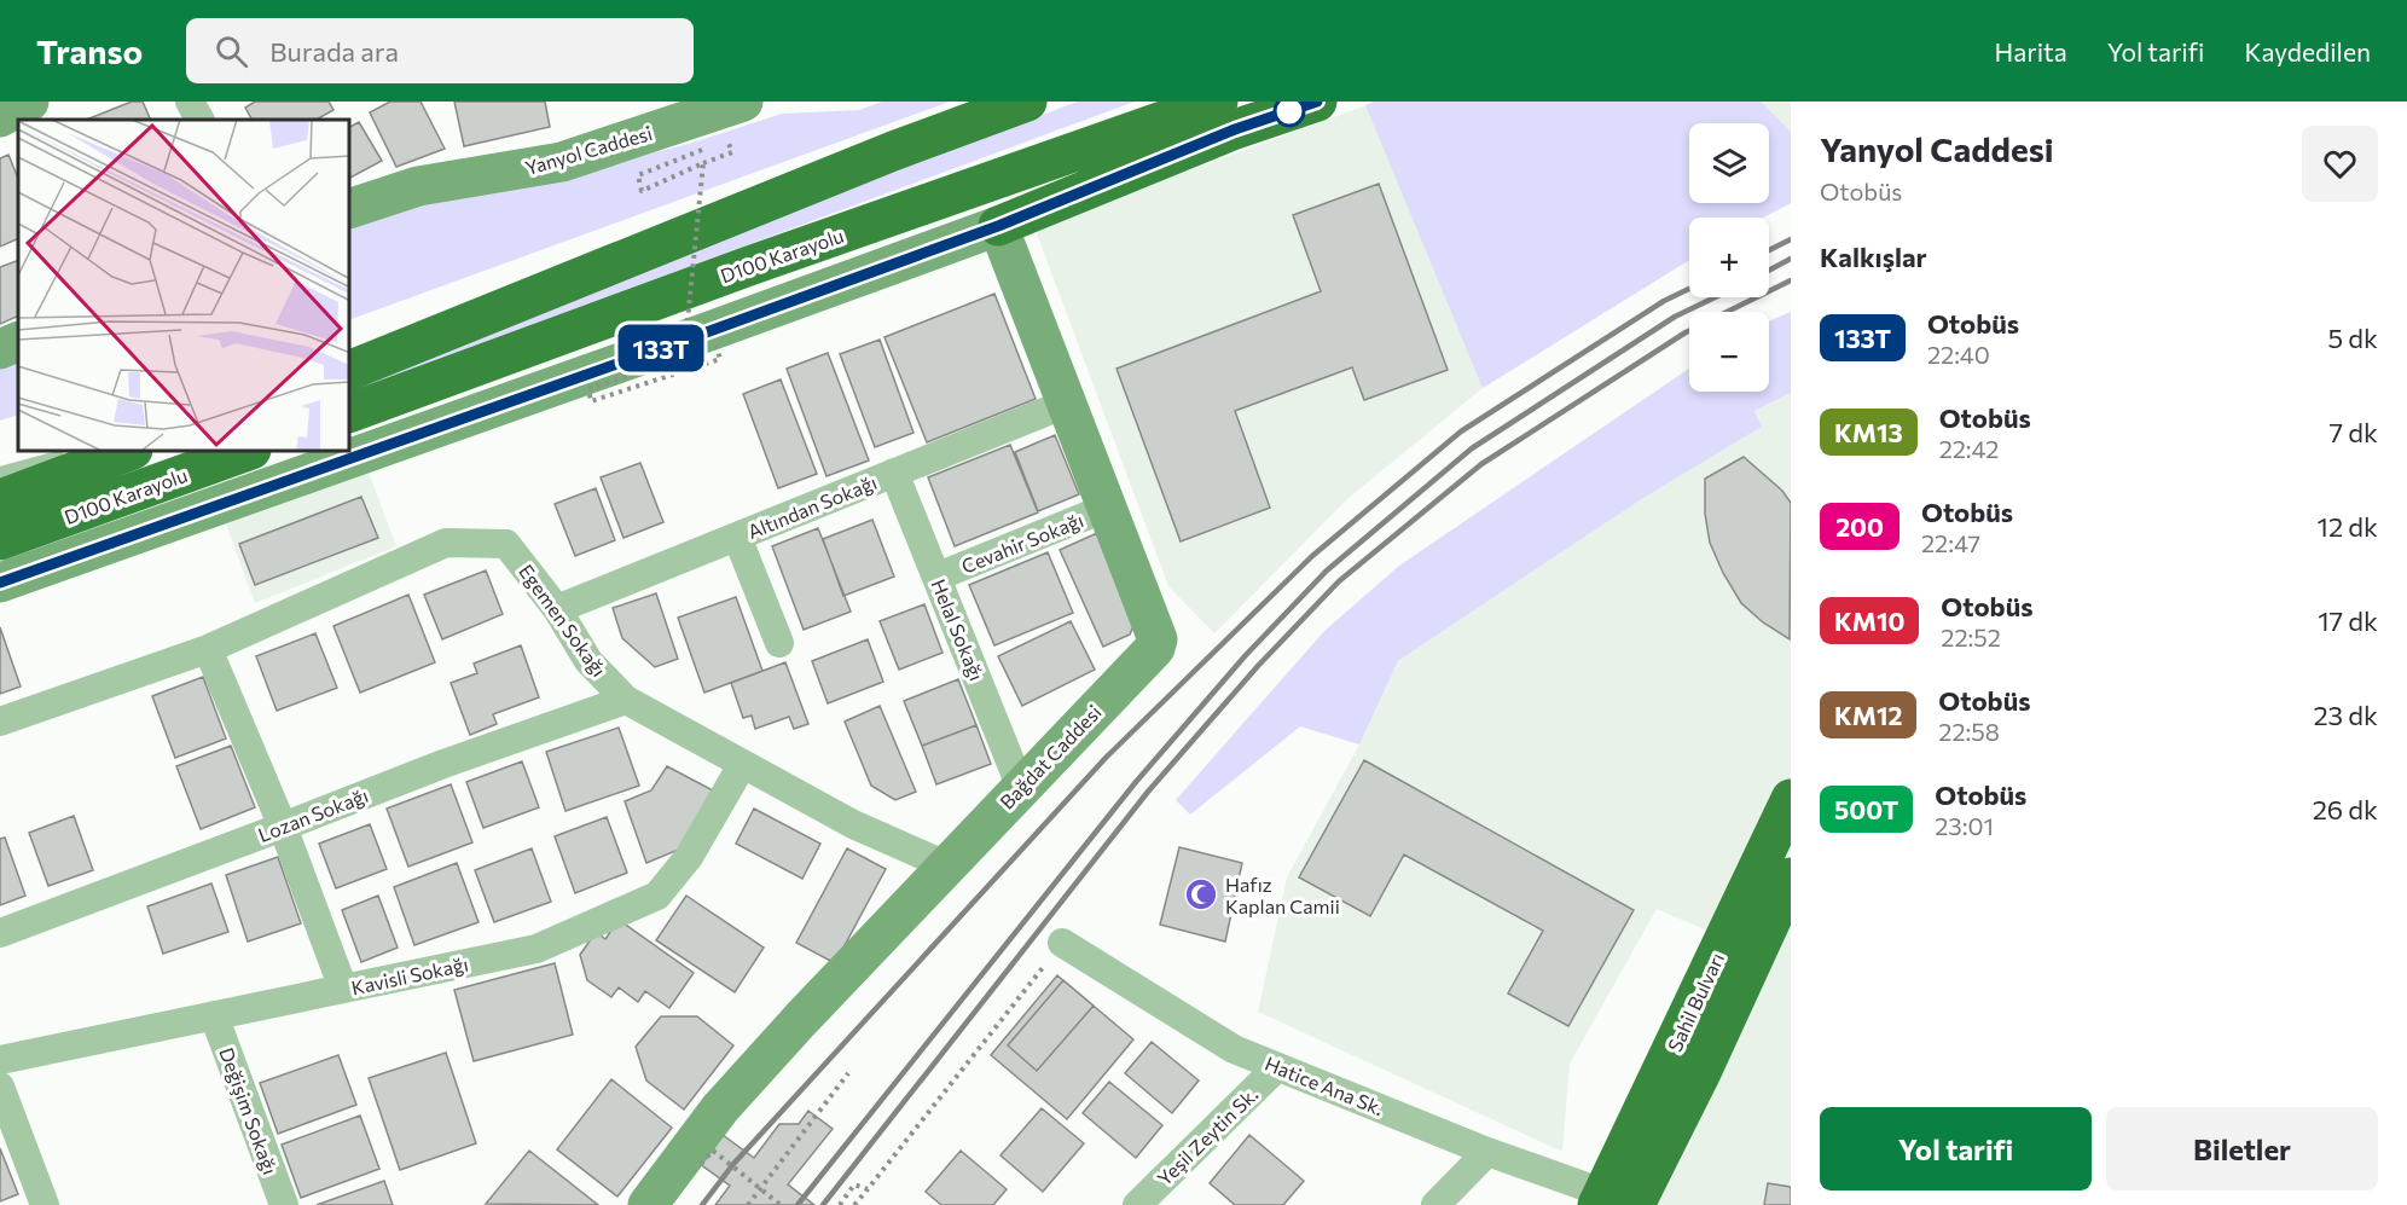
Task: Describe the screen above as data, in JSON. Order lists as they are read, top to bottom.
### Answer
{
  "streets": {
    "highway": ["D100 Karayolu", "Sahil Bulvarı"],
    "street": [
      "Yanyol Caddesi",
      "Altından Sokağı",
      "Cevahir Sokağı",
      "Egemen Sokağı",
      "Helal Sokağı",
      "Bağdat Caddesi",
      "Lozan Sokağı",
      "Kavisli Sokağı",
      "Hatice Ana Sk.",
      "Değişim Sokağı",
      "Yeşil Zeytin Sk."
    ]
  },
  "crossings": [
    ["Altından Sokağı", "Egemen Sokağı"],
    ["Altından Sokağı", "Helal Sokağı"],
    ["Altından Sokağı", "Bağdat Caddesi"],
    ["Cevahir Sokağı", "Helal Sokağı"],
    ["Cevahir Sokağı", "Bağdat Caddesi"],
    ["Egemen Sokağı", "Bağdat Caddesi"],
    ["Egemen Sokağı", "Lozan Sokağı"],
    ["Egemen Sokağı", "Kavisli Sokağı"],
    ["Helal Sokağı", "Bağdat Caddesi"],
    ["Kavisli Sokağı", "Değişim Sokağı"],
    ["Sahil Bulvarı", "Hatice Ana Sk."],
    ["Hatice Ana Sk.", "Yeşil Zeytin Sk."]
  ],
  "places": {
    "mosque": ["Hafız Kaplan Camii"]
  },
  "lines": ["bus line 133T"],
  "page": {
    "header": "Transo",
    "search": "Burada ara",
    "nav": ["Harita", "Yol tarifi", "Kaydedilen"],
    "on_map": "133T",
    "heading": [
      ["Yanyol Caddesi", "Otobüs"],
      "Kalkışlar"
    ],
    "map_buttons": ["+", "−"],
    "list": [
      {
        "mark": "133T",
        "name": "Otobüs",
        "note": "22:40",
        "value": "5 dk"
      },
      {
        "mark": "KM13",
        "name": "Otobüs",
        "note": "22:42",
        "value": "7 dk"
      },
      {
        "mark": "200",
        "name": "Otobüs",
        "note": "22:47",
        "value": "12 dk"
      },
      {
        "mark": "KM10",
        "name": "Otobüs",
        "note": "22:52",
        "value": "17 dk"
      },
      {
        "mark": "KM12",
        "name": "Otobüs",
        "note": "22:58",
        "value": "23 dk"
      },
      {
        "mark": "500T",
        "name": "Otobüs",
        "note": "23:01",
        "value": "26 dk"
      }
    ],
    "buttons": ["Yol tarifi", "Biletler"]
  }
}
